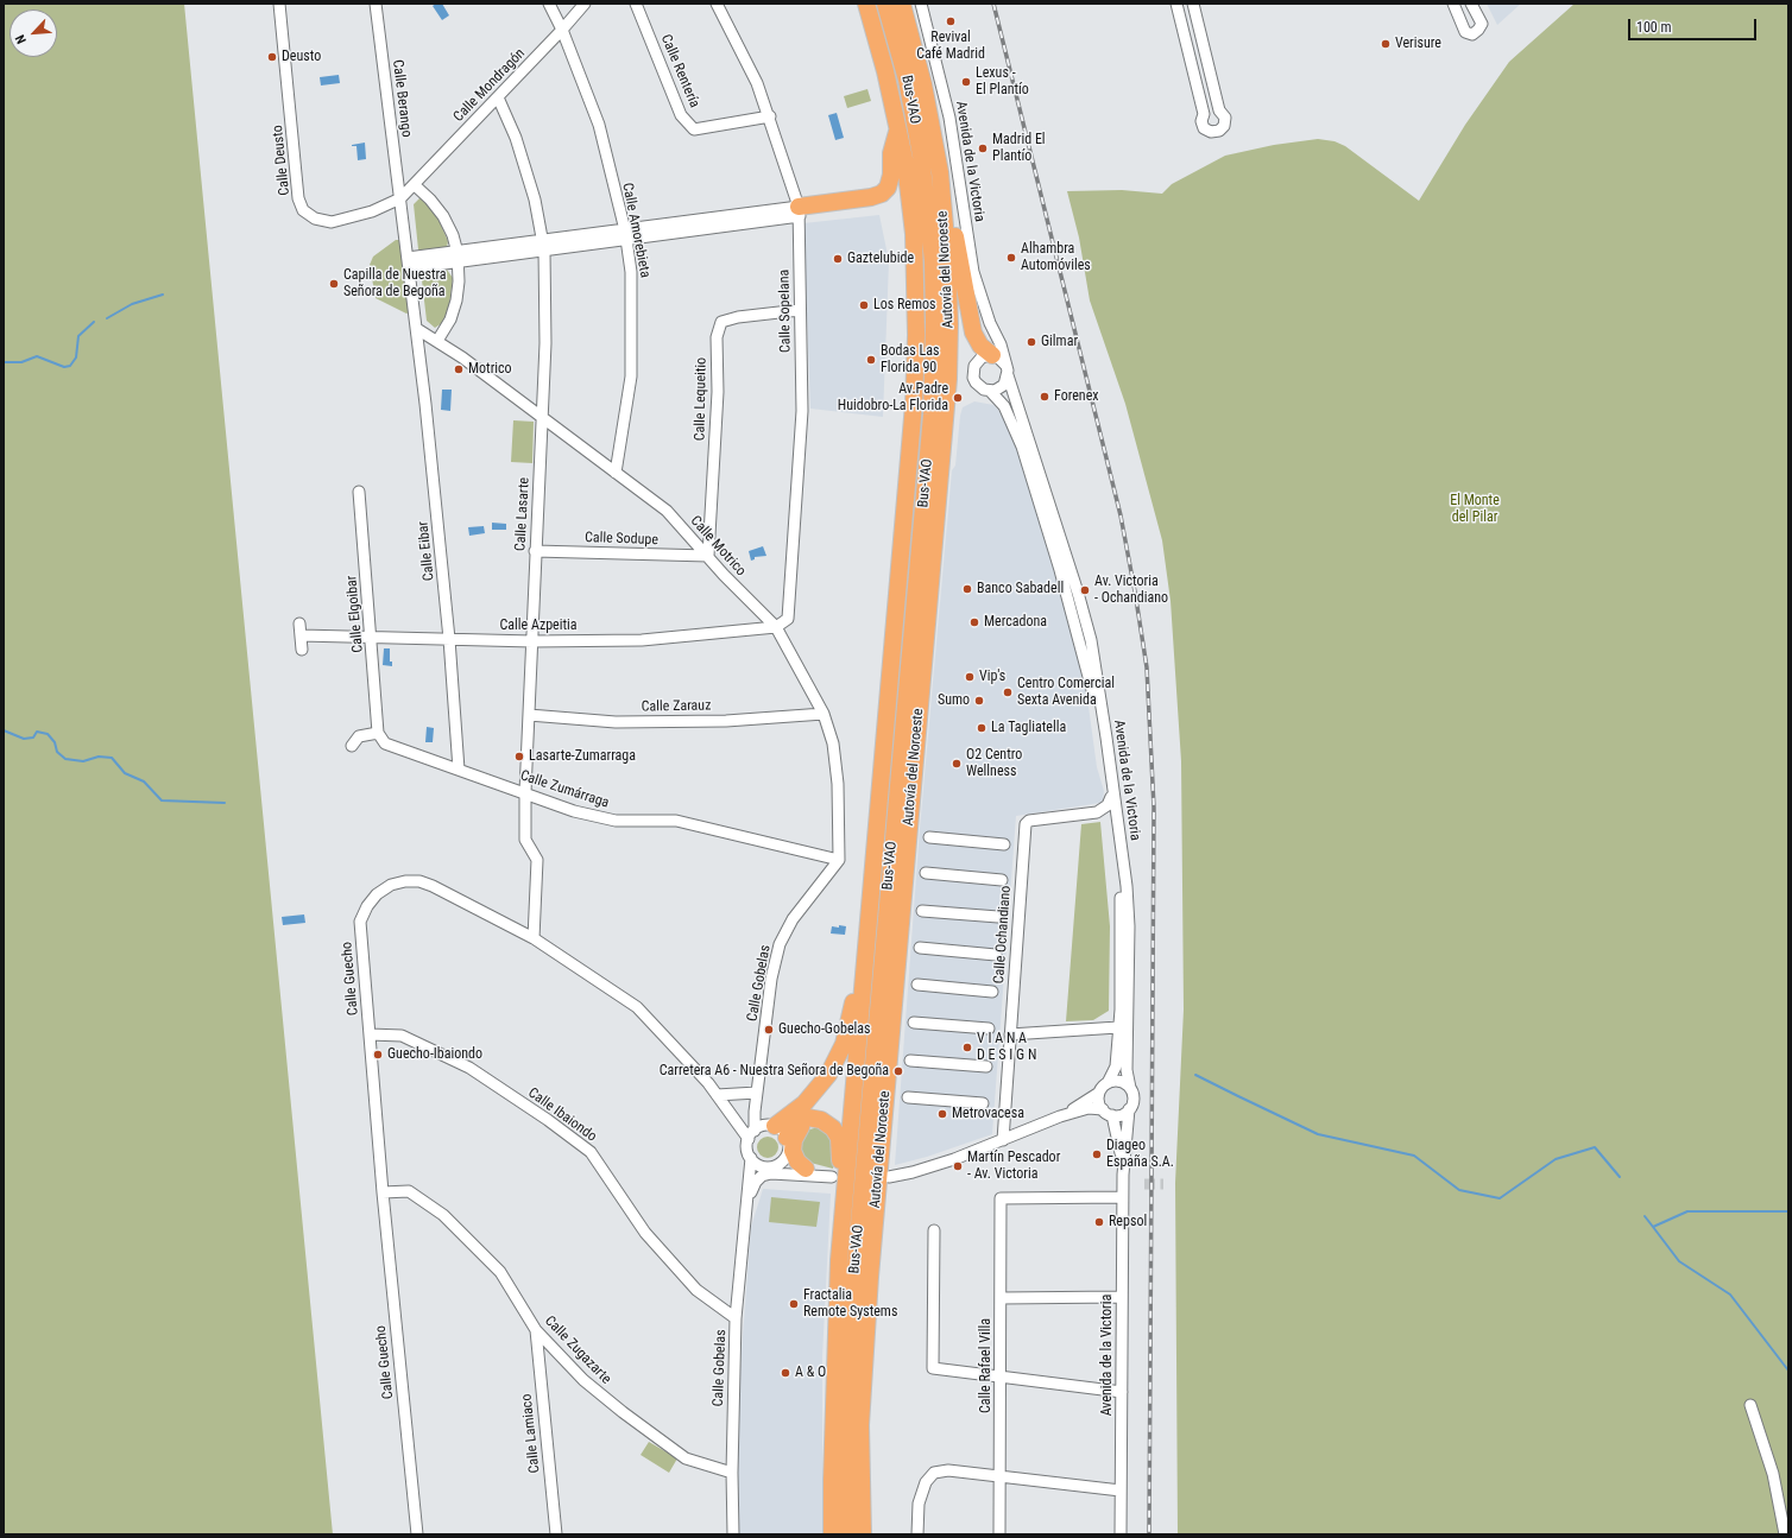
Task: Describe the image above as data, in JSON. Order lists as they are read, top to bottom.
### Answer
{
  "streets": {
    "highway": ["Bus-VAO", "Autovía del Noroeste"],
    "street": [
      "Calle Rentería",
      "Calle Mondragón",
      "Calle Berango",
      "Calle Deusto",
      "Avenida de la Victoria",
      "Calle Amorebieta",
      "Calle Sopelana",
      "Calle Lequeitio",
      "Calle Lasarte",
      "Calle Sodupe",
      "Calle Motrico",
      "Calle Eibar",
      "Calle Elgoibar",
      "Calle Azpeitia",
      "Calle Zarauz",
      "Calle Zumárraga",
      "Calle Ochandiano",
      "Calle Guecho",
      "Calle Gobelas",
      "Calle Ibaiondo",
      "Calle Zugazarte",
      "Calle Rafael Villa",
      "Calle Lamiaco"
    ]
  },
  "crossings": [
    ["Calle Rentería", "Calle Sopelana"],
    ["Calle Mondragón", "Calle Berango"],
    ["Calle Mondragón", "Calle Deusto"],
    ["Calle Mondragón", "Calle Amorebieta"],
    ["Calle Mondragón", "Calle Lasarte"],
    ["Calle Berango", "Calle Deusto"],
    ["Calle Berango", "Calle Eibar"],
    ["Avenida de la Victoria", "Calle Ochandiano"],
    ["Avenida de la Victoria", "Calle Rafael Villa"],
    ["Calle Amorebieta", "Calle Motrico"],
    ["Calle Sopelana", "Calle Lequeitio"],
    ["Calle Sopelana", "Calle Motrico"],
    ["Calle Sopelana", "Calle Azpeitia"],
    ["Calle Lequeitio", "Calle Sodupe"],
    ["Calle Lequeitio", "Calle Motrico"],
    ["Calle Lasarte", "Calle Sodupe"],
    ["Calle Lasarte", "Calle Motrico"],
    ["Calle Lasarte", "Calle Azpeitia"],
    ["Calle Lasarte", "Calle Zarauz"],
    ["Calle Lasarte", "Calle Zumárraga"],
    ["Calle Lasarte", "Calle Guecho"],
    ["Calle Sodupe", "Calle Motrico"],
    ["Calle Motrico", "Calle Eibar"],
    ["Calle Motrico", "Calle Azpeitia"],
    ["Calle Motrico", "Calle Zarauz"],
    ["Calle Motrico", "Calle Zumárraga"],
    ["Calle Motrico", "Calle Gobelas"],
    ["Calle Eibar", "Calle Azpeitia"],
    ["Calle Eibar", "Calle Zumárraga"],
    ["Calle Elgoibar", "Calle Azpeitia"],
    ["Calle Elgoibar", "Calle Zumárraga"],
    ["Calle Zumárraga", "Calle Gobelas"],
    ["Calle Guecho", "Calle Gobelas"],
    ["Calle Guecho", "Calle Ibaiondo"],
    ["Calle Guecho", "Calle Zugazarte"],
    ["Calle Gobelas", "Calle Ibaiondo"],
    ["Calle Gobelas", "Calle Zugazarte"],
    ["Calle Zugazarte", "Calle Lamiaco"]
  ],
  "parks": ["El Monte del Pilar"],
  "places": [
    "Revival Café Madrid",
    "Verisure",
    "Deusto",
    "Lexus - El Plantío",
    "Madrid El Plantío",
    "Alhambra Automóviles",
    "Gaztelubide",
    "Capilla de Nuestra Señora de Begoña",
    "Los Remos",
    "Gilmar",
    "Bodas Las Florida 90",
    "Motrico",
    "Forenex",
    "Av.Padre Huidobro-La Florida",
    "Banco Sabadell",
    "Av. Victoria - Ochandiano",
    "Mercadona",
    "Vip's",
    "Centro Comercial Sexta Avenida",
    "Sumo",
    "La Tagliatella",
    "Lasarte-Zumarraga",
    "O2 Centro Wellness",
    "Guecho-Gobelas",
    "V I A N A D E S I G N",
    "Guecho-Ibaiondo",
    "Carretera A6 - Nuestra Señora de Begoña",
    "Metrovacesa",
    "Diageo España S.A.",
    "Martín Pescador - Av. Victoria",
    "Repsol",
    "Fractalia Remote Systems",
    "A & O"
  ],
  "scale_bar": "100 m",
  "north": "bottom left"
}
